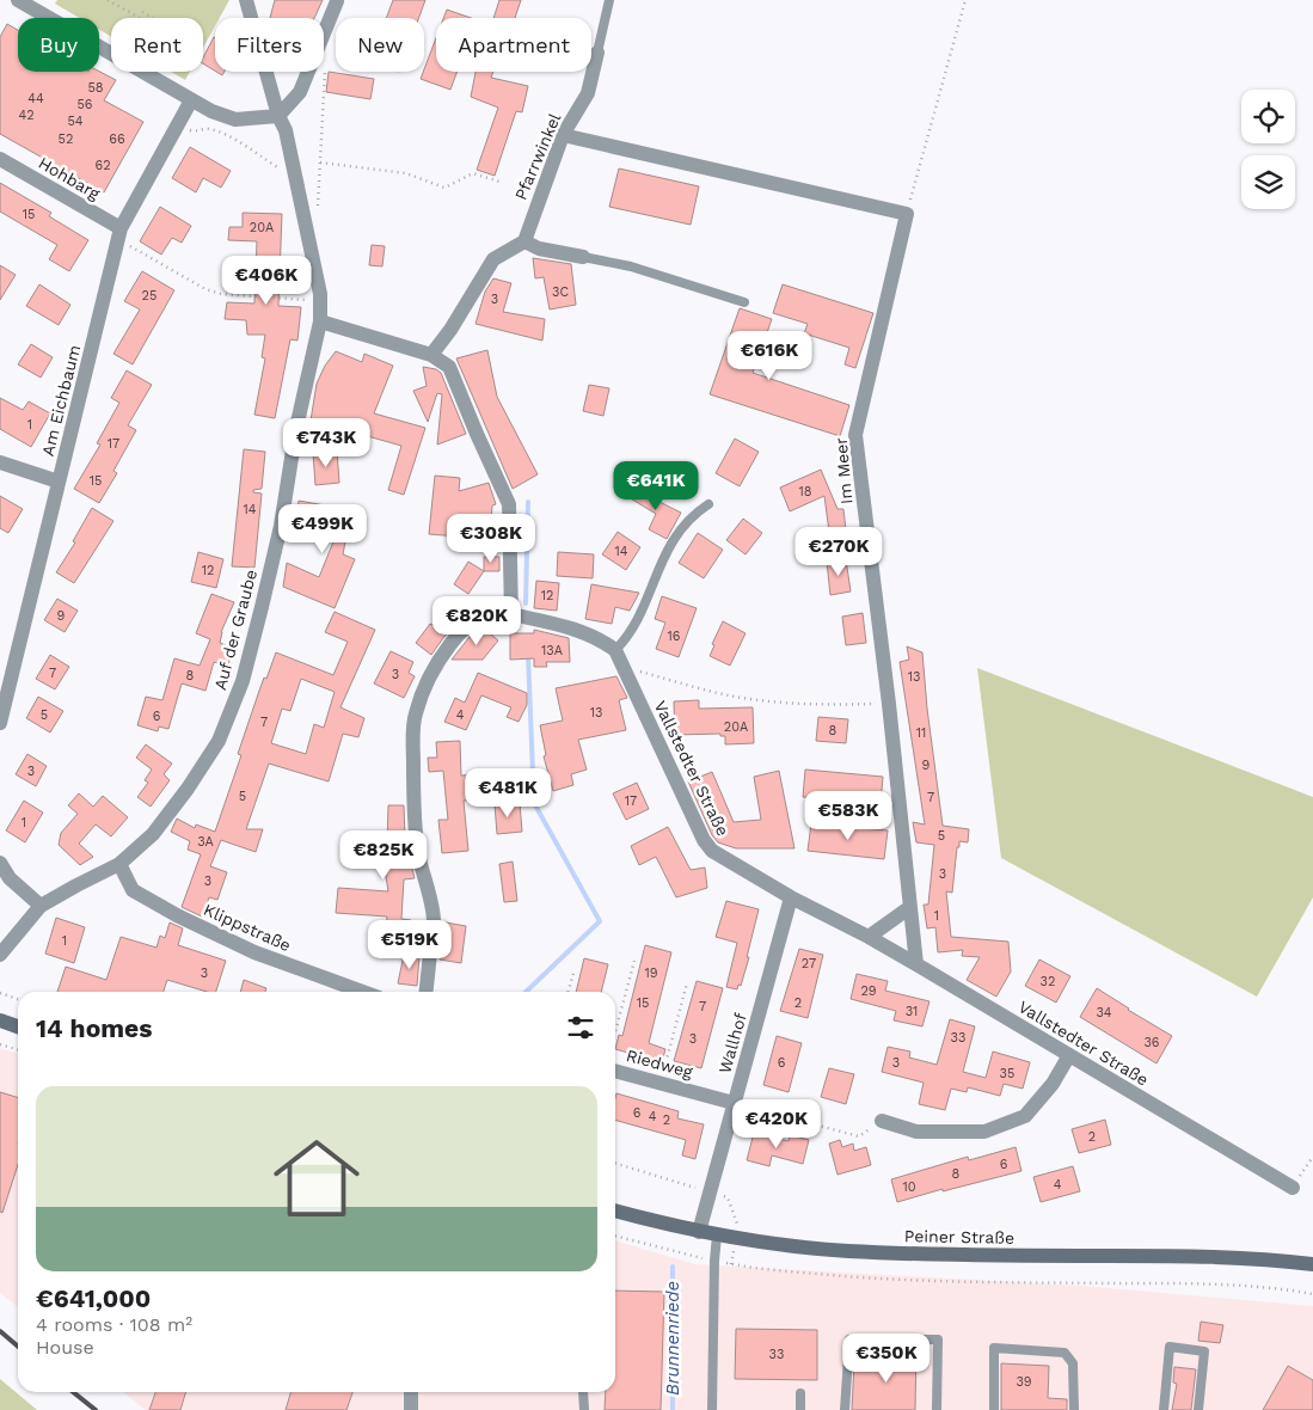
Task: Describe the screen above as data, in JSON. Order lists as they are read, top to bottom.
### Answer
{
  "streets": {
    "main road": ["Peiner Straße"],
    "street": [
      "Pfarrwinkel",
      "Hohbarg",
      "Am Eichbaum",
      "Im Meer",
      "Auf der Graube",
      "Vallstedter Straße",
      "Klippstraße",
      "Wallhof",
      "Riedweg"
    ]
  },
  "crossings": [
    ["Hohbarg", "Am Eichbaum"],
    ["Im Meer", "Vallstedter Straße"],
    ["Auf der Graube", "Klippstraße"],
    ["Vallstedter Straße", "Wallhof"],
    ["Wallhof", "Riedweg"],
    ["Wallhof", "Peiner Straße"]
  ],
  "water": ["Brunnenriede"],
  "house_numbers": [
    "58",
    "44",
    "56",
    "42",
    "54",
    "52",
    "66",
    "62",
    "15",
    "20A",
    "3C",
    "25",
    "3",
    "1",
    "17",
    "15",
    "18",
    "14",
    "14",
    "12",
    "12",
    "9",
    "16",
    "13A",
    "7",
    "3",
    "8",
    "13",
    "13",
    "5",
    "4",
    "6",
    "7",
    "20A",
    "8",
    "11",
    "9",
    "3",
    "5",
    "7",
    "17",
    "1",
    "5",
    "3A",
    "3",
    "3",
    "1",
    "1",
    "27",
    "3",
    "19",
    "32",
    "29",
    "15",
    "2",
    "7",
    "31",
    "34",
    "33",
    "3",
    "36",
    "6",
    "3",
    "35",
    "6",
    "4",
    "2",
    "2",
    "6",
    "8",
    "4",
    "10",
    "33",
    "39"
  ],
  "page": {
    "chip": [
      "Buy",
      "Rent",
      "Filters",
      "New",
      "Apartment"
    ],
    "price": [
      "€406K",
      "€616K",
      "€743K",
      "€641K",
      "€499K",
      "€308K",
      "€270K",
      "€820K",
      "€481K",
      "€583K",
      "€825K",
      "€519K",
      "€420K",
      "€350K"
    ],
    "heading": "14 homes",
    "list": [
      {
        "name": "€641,000",
        "note": "4 rooms · 108 m² · House"
      }
    ]
  }
}
